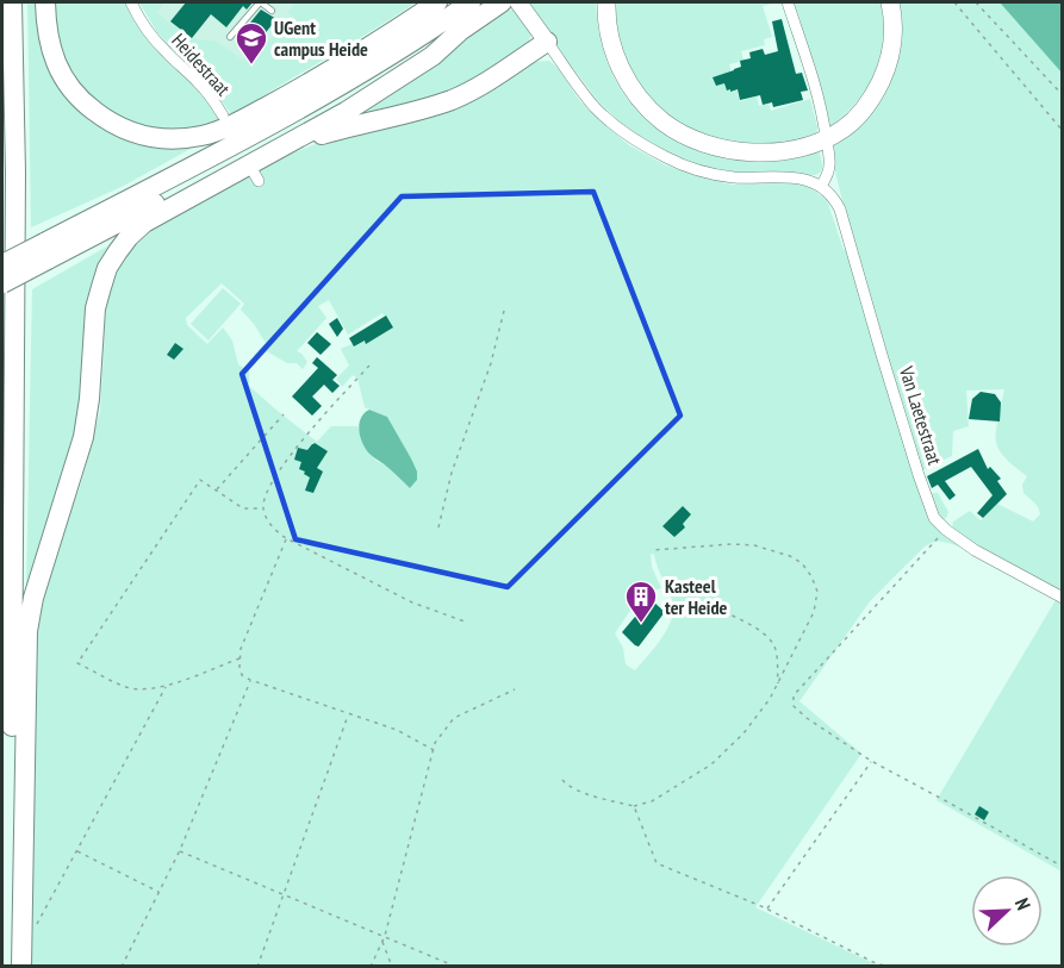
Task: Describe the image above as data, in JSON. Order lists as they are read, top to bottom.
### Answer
{
  "streets": {
    "street": ["Heidestraat", "Van Laetestraat"]
  },
  "places": {
    "school or university": ["UGent campus Heide"],
    "building": ["Kasteel ter Heide"]
  },
  "north": "top right"
}
